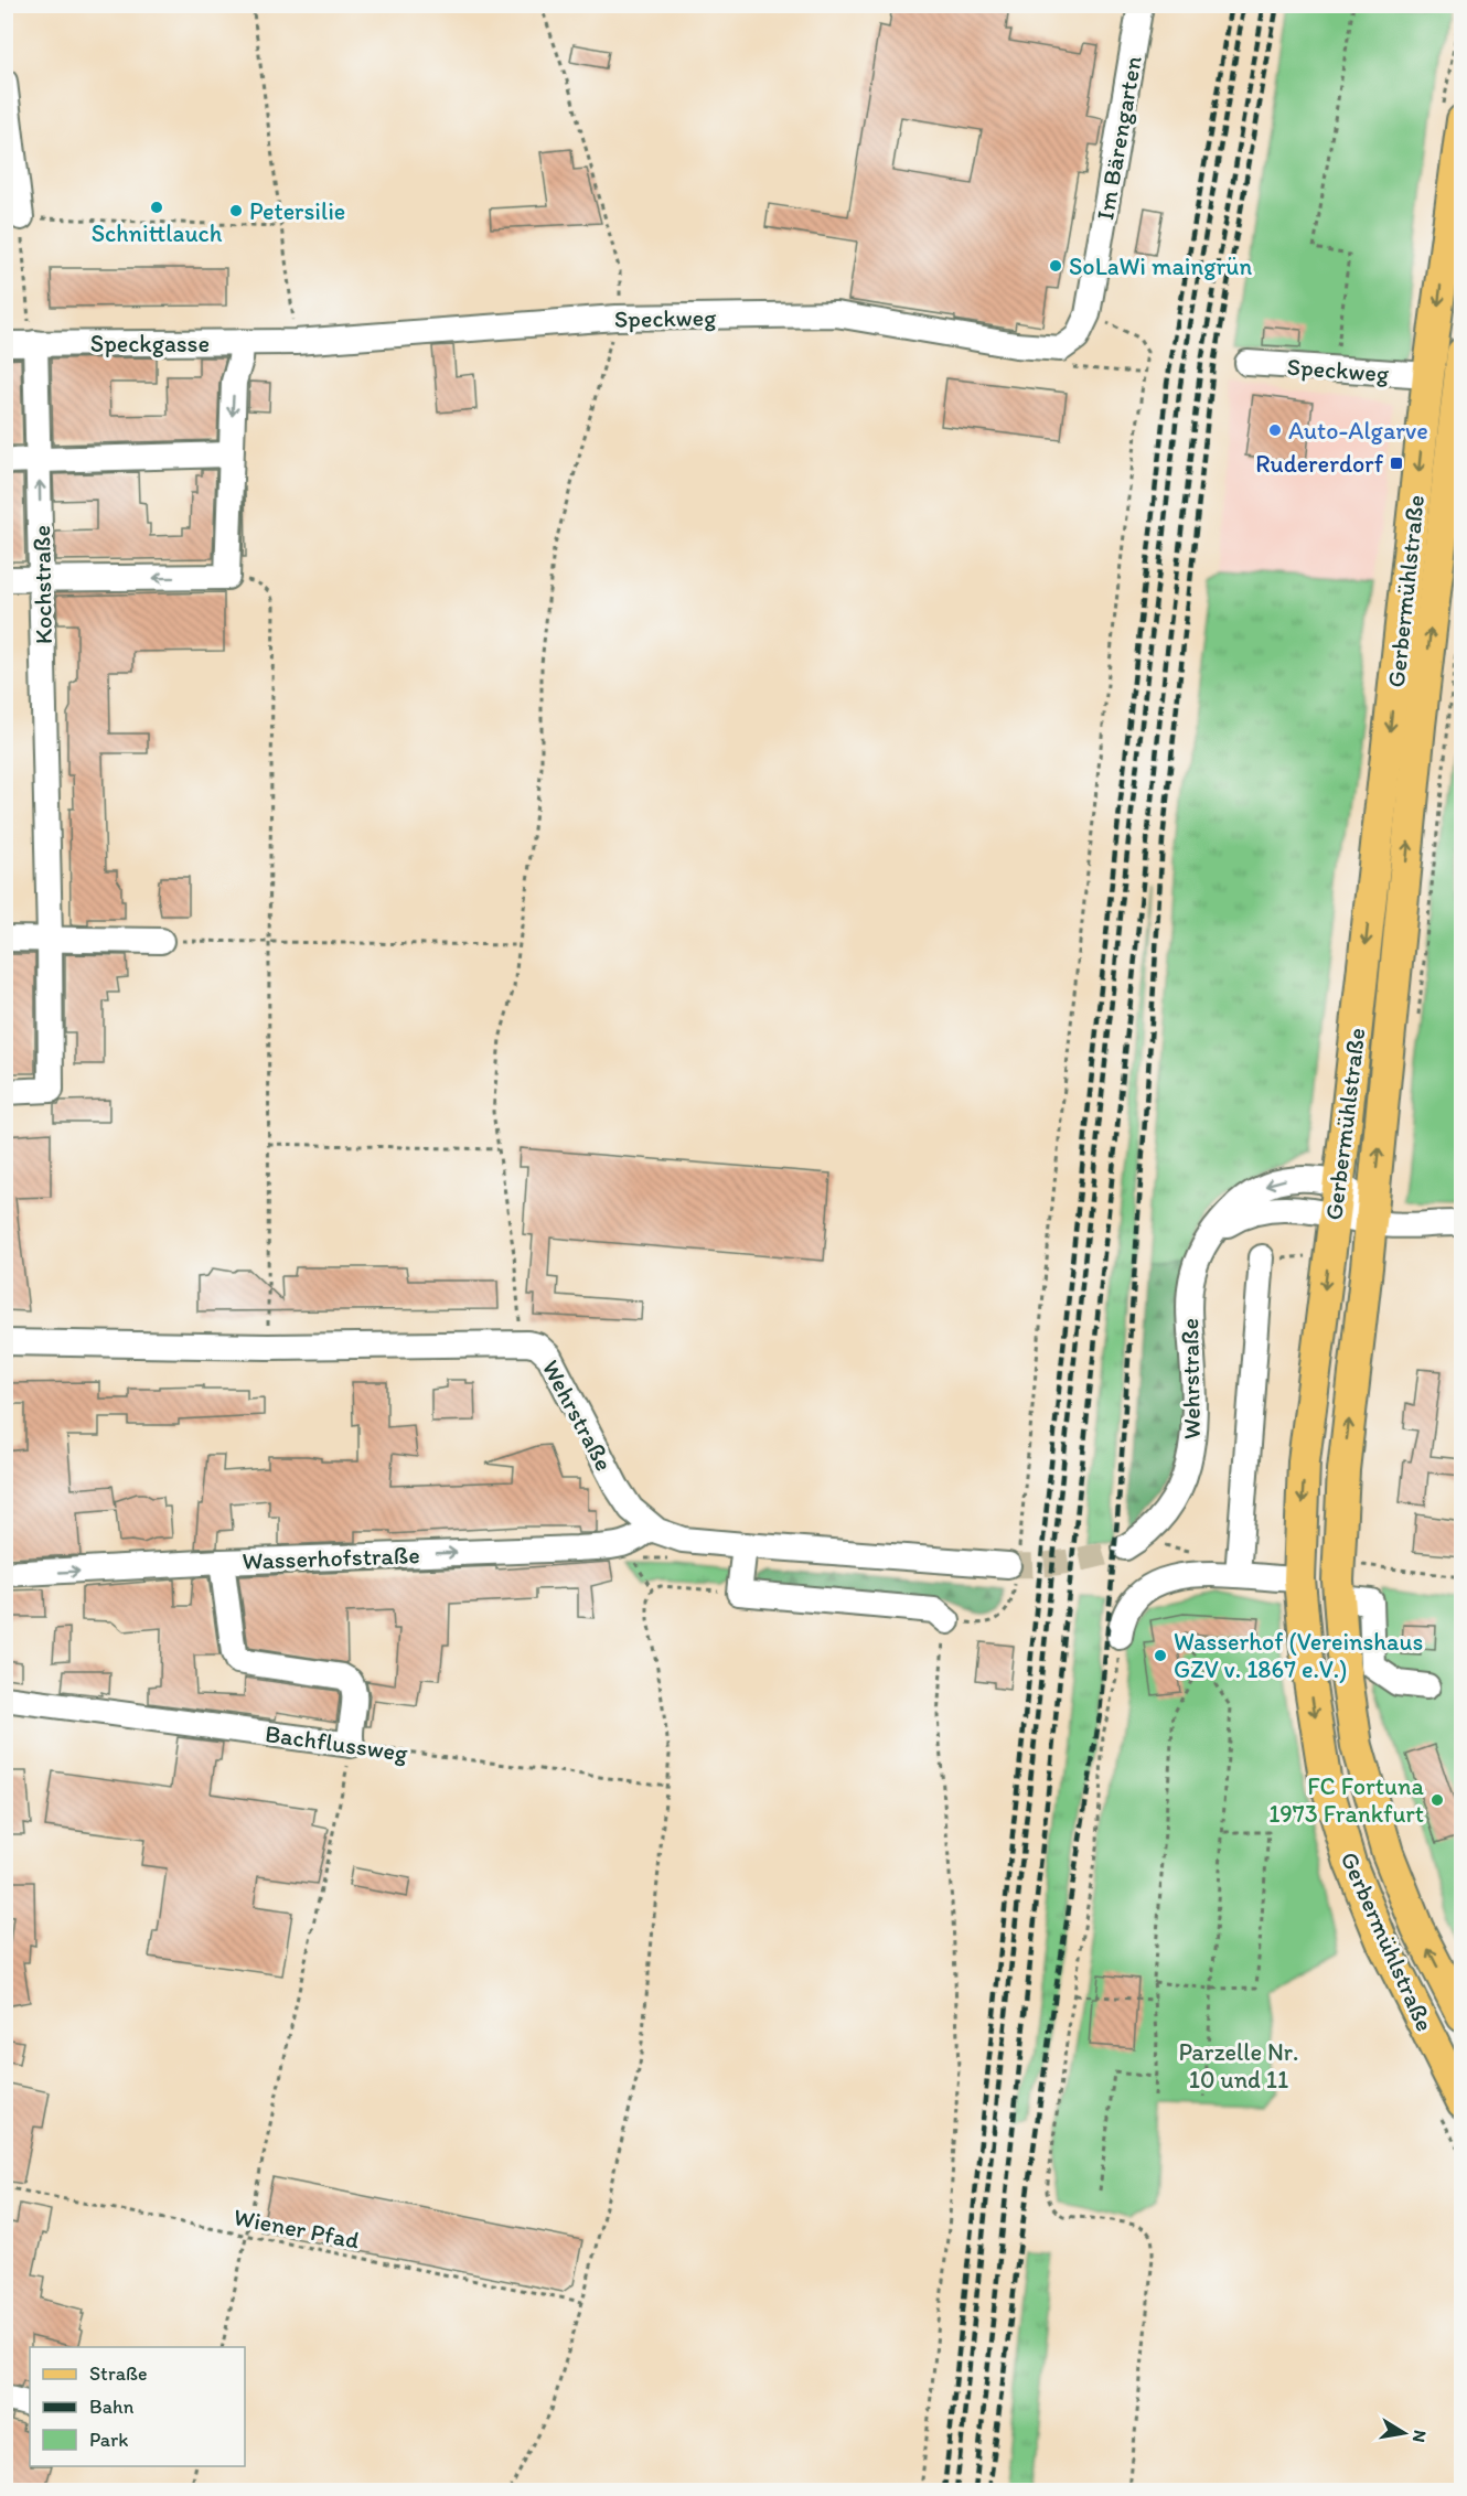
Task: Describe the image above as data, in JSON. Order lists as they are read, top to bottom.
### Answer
{
  "streets": {
    "main road": ["Gerbermühlstraße"],
    "street": [
      "Im Bärengarten",
      "Speckweg",
      "Speckgasse",
      "Kochstraße",
      "Wehrstraße",
      "Wasserhofstraße",
      "Bachflussweg"
    ],
    "path": ["Wiener Pfad"]
  },
  "crossings": [
    ["Im Bärengarten", "Speckweg"],
    ["Speckweg", "Speckgasse"],
    ["Speckweg", "Gerbermühlstraße"],
    ["Speckgasse", "Kochstraße"],
    ["Gerbermühlstraße", "Wehrstraße"],
    ["Wehrstraße", "Wasserhofstraße"]
  ],
  "one_way": ["Wasserhofstraße"],
  "parks": ["Parzelle Nr. 10 und 11"],
  "places": {
    "other": [
      "Schnittlauch",
      "Petersilie",
      "SoLaWi maingrün",
      "Auto-Algarve",
      "Wasserhof (Vereinshaus GZV v. 1867 e.V.)",
      "FC Fortuna 1973 Frankfurt"
    ],
    "transit": ["Rudererdorf"]
  },
  "legend": ["Straße", "Bahn", "Park"],
  "north": "right"
}
